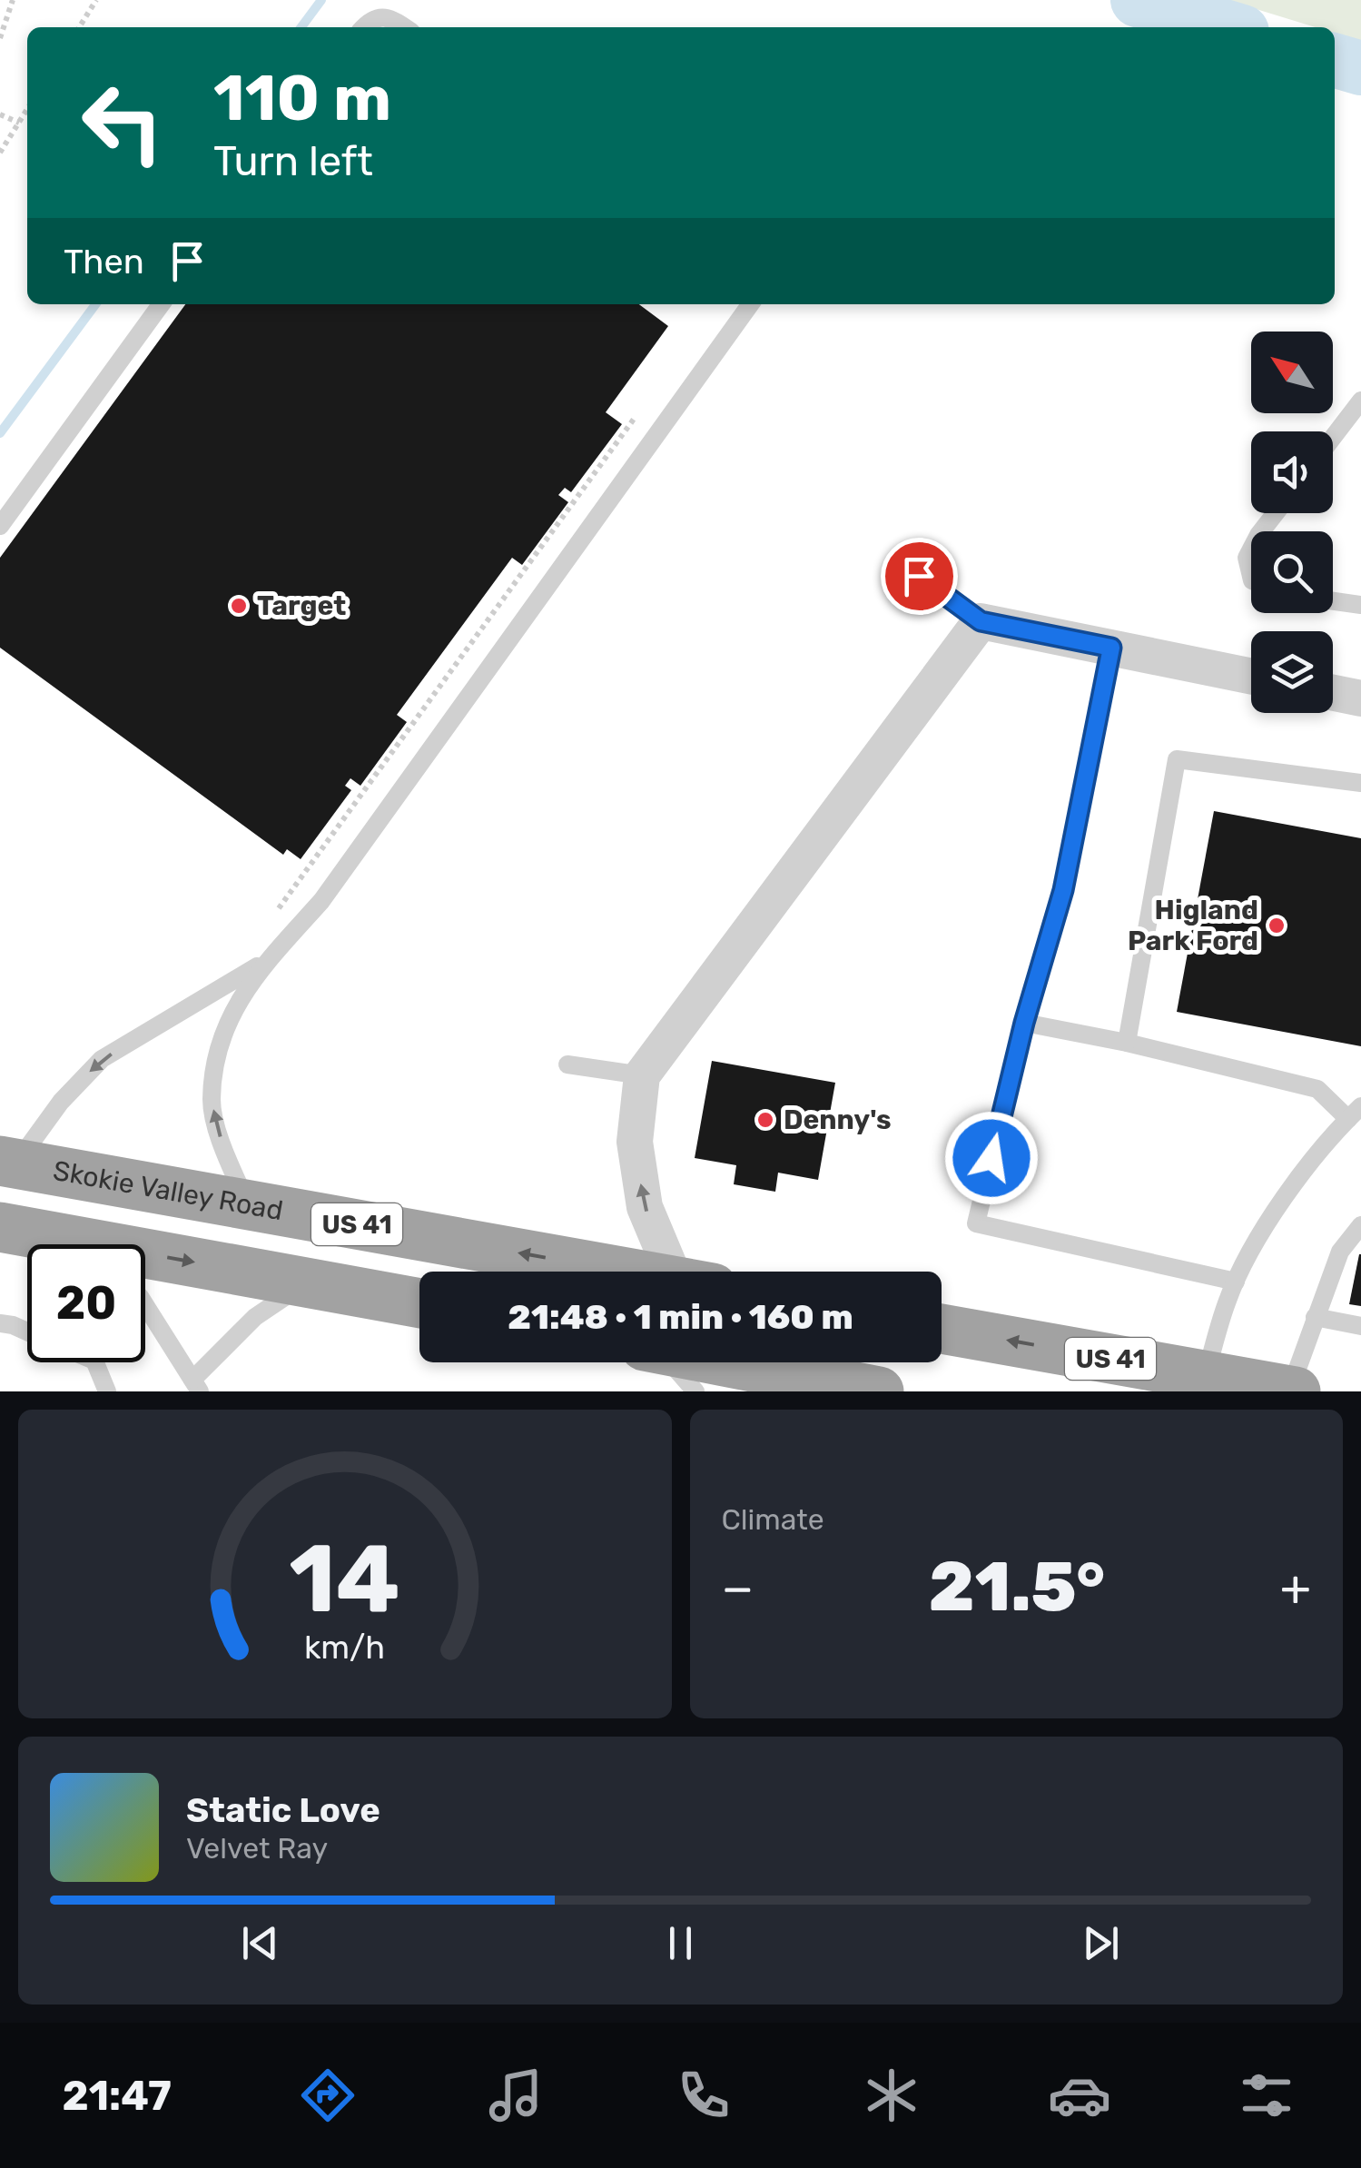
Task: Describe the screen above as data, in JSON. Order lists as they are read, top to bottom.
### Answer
{
  "streets": {
    "highway": ["Skokie Valley Road", "US 41"]
  },
  "places": ["Target", "Higland Park Ford", "Denny's"],
  "north": "top left",
  "page": {
    "turn": ["110 m", "Turn left"],
    "then": "Then",
    "limit": "20",
    "trip": "21:48 · 1 min · 160 m",
    "tile": "Climate",
    "heat": ["−", "21.5°", "+"],
    "song": ["Static Love", "Velvet Ray"],
    "tabs": "21:47",
    "gauge": ["14", "km/h"]
  }
}
